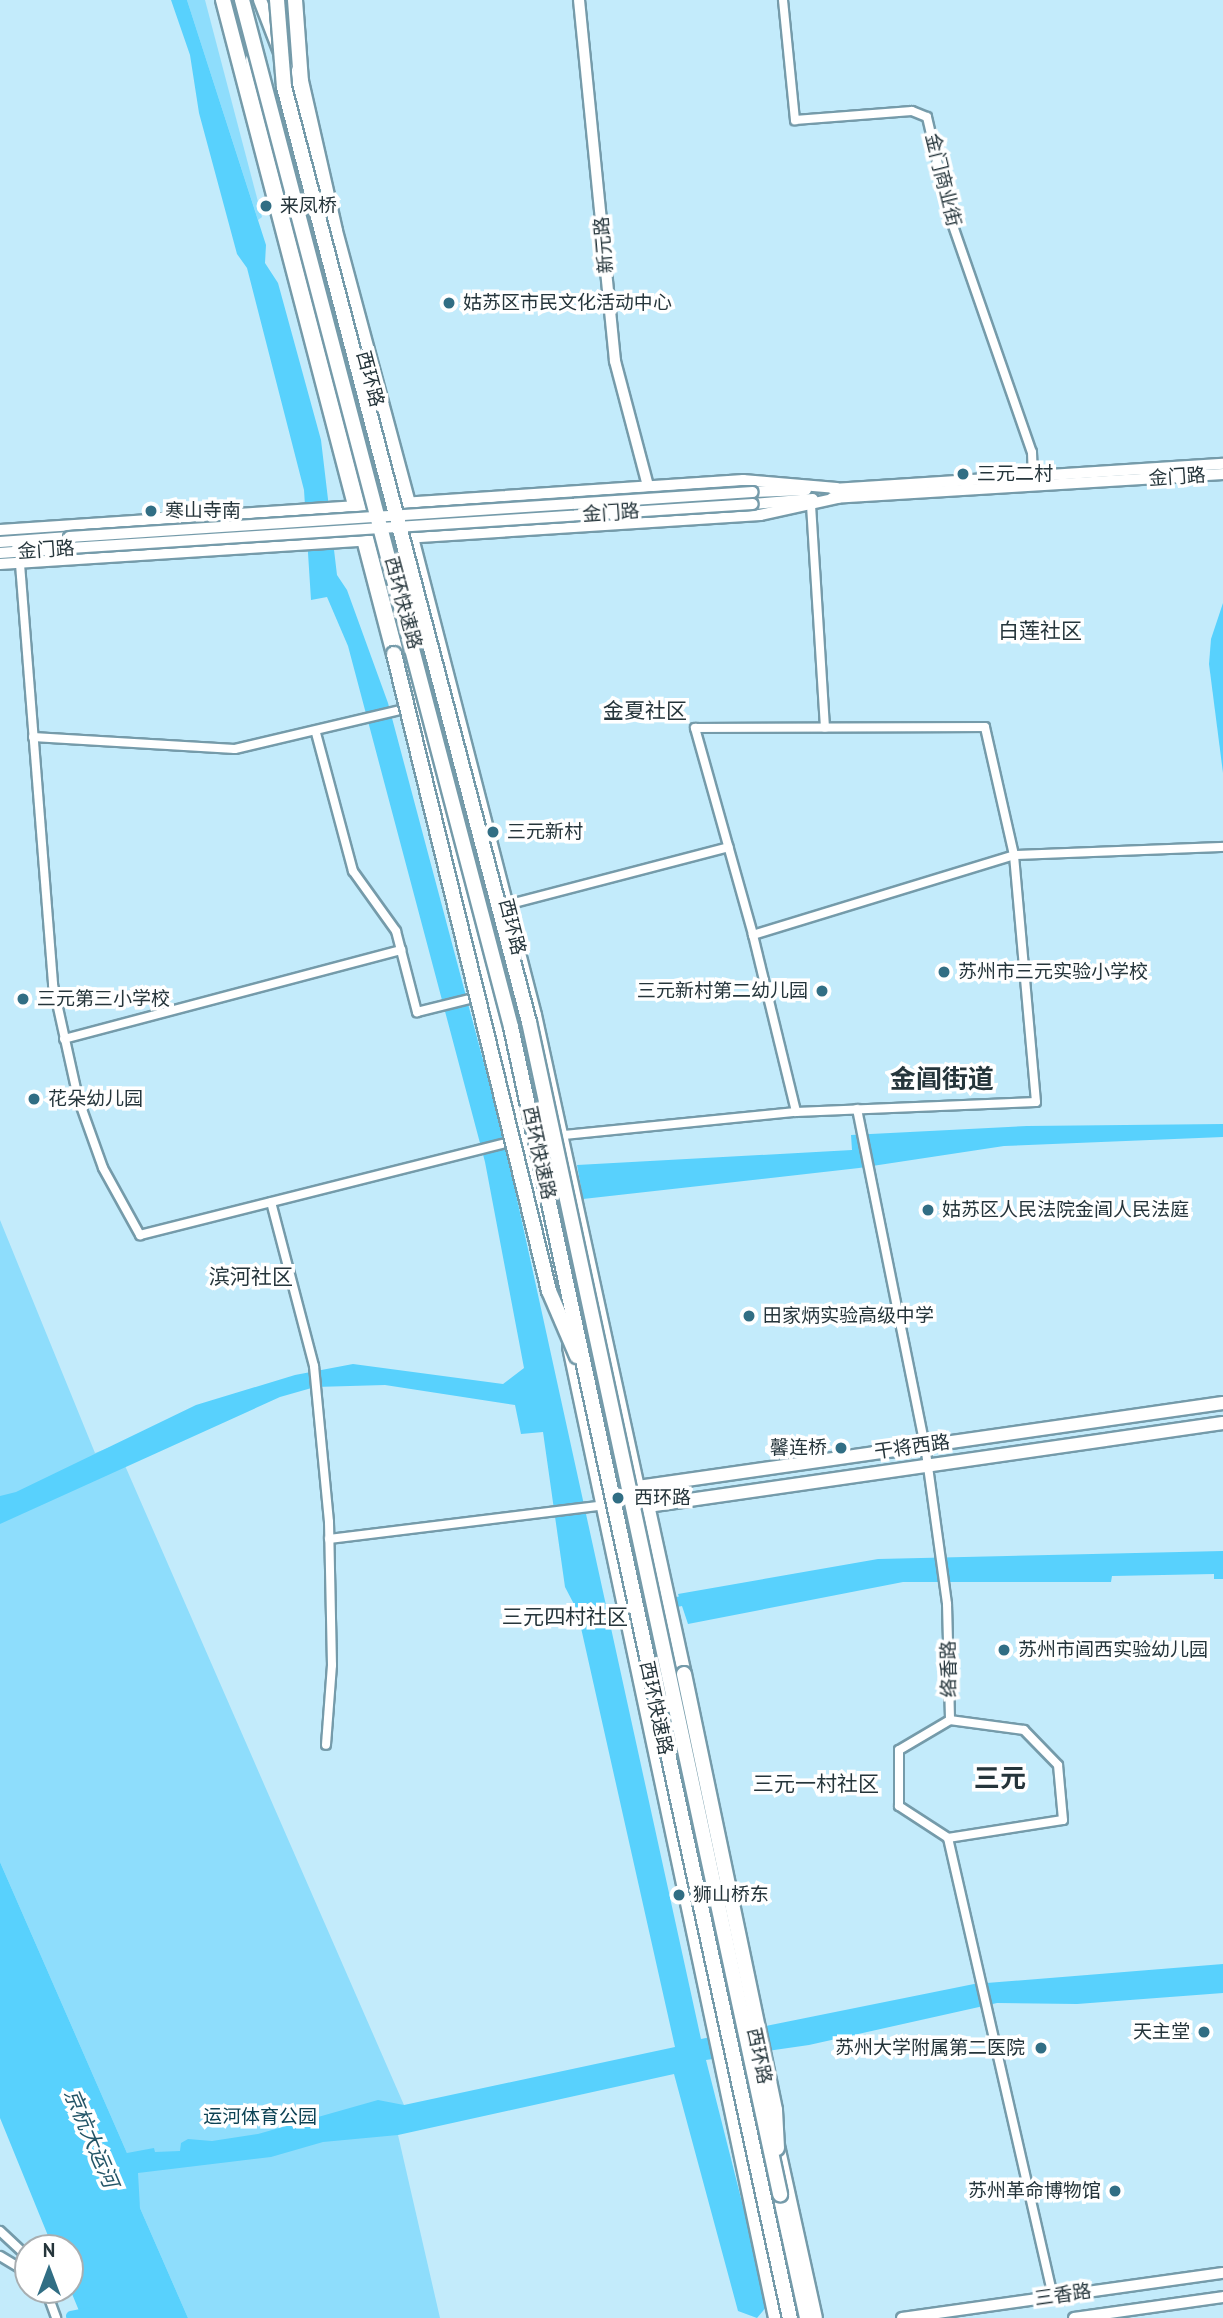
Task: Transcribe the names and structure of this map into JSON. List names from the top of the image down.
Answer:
{
  "streets": {
    "highway": ["西环快速路"],
    "main road": [
      "新元路",
      "西环路",
      "金门路",
      "干将西路",
      "三香路"
    ],
    "street": ["金门商业街", "络香路"]
  },
  "crossings": [
    ["金门商业街", "金门路"],
    ["西环路", "西环快速路"],
    ["西环路", "干将西路"],
    ["干将西路", "络香路"]
  ],
  "districts": [
    "白莲社区",
    "金夏社区",
    "金阊街道",
    "滨河社区",
    "三元四村社区",
    "三元",
    "三元一村社区"
  ],
  "water": ["京杭大运河"],
  "parks": ["运河体育公园"],
  "places": [
    "来凤桥",
    "姑苏区市民文化活动中心",
    "三元二村",
    "寒山寺南",
    "三元新村",
    "苏州市三元实验小学校",
    "三元新村第二幼儿园",
    "三元第三小学校",
    "花朵幼儿园",
    "姑苏区人民法院金阊人民法庭",
    "田家炳实验高级中学",
    "馨连桥",
    "西环路",
    "苏州市阊西实验幼儿园",
    "狮山桥东",
    "天主堂",
    "苏州大学附属第二医院",
    "苏州革命博物馆"
  ],
  "north": "top"
}
